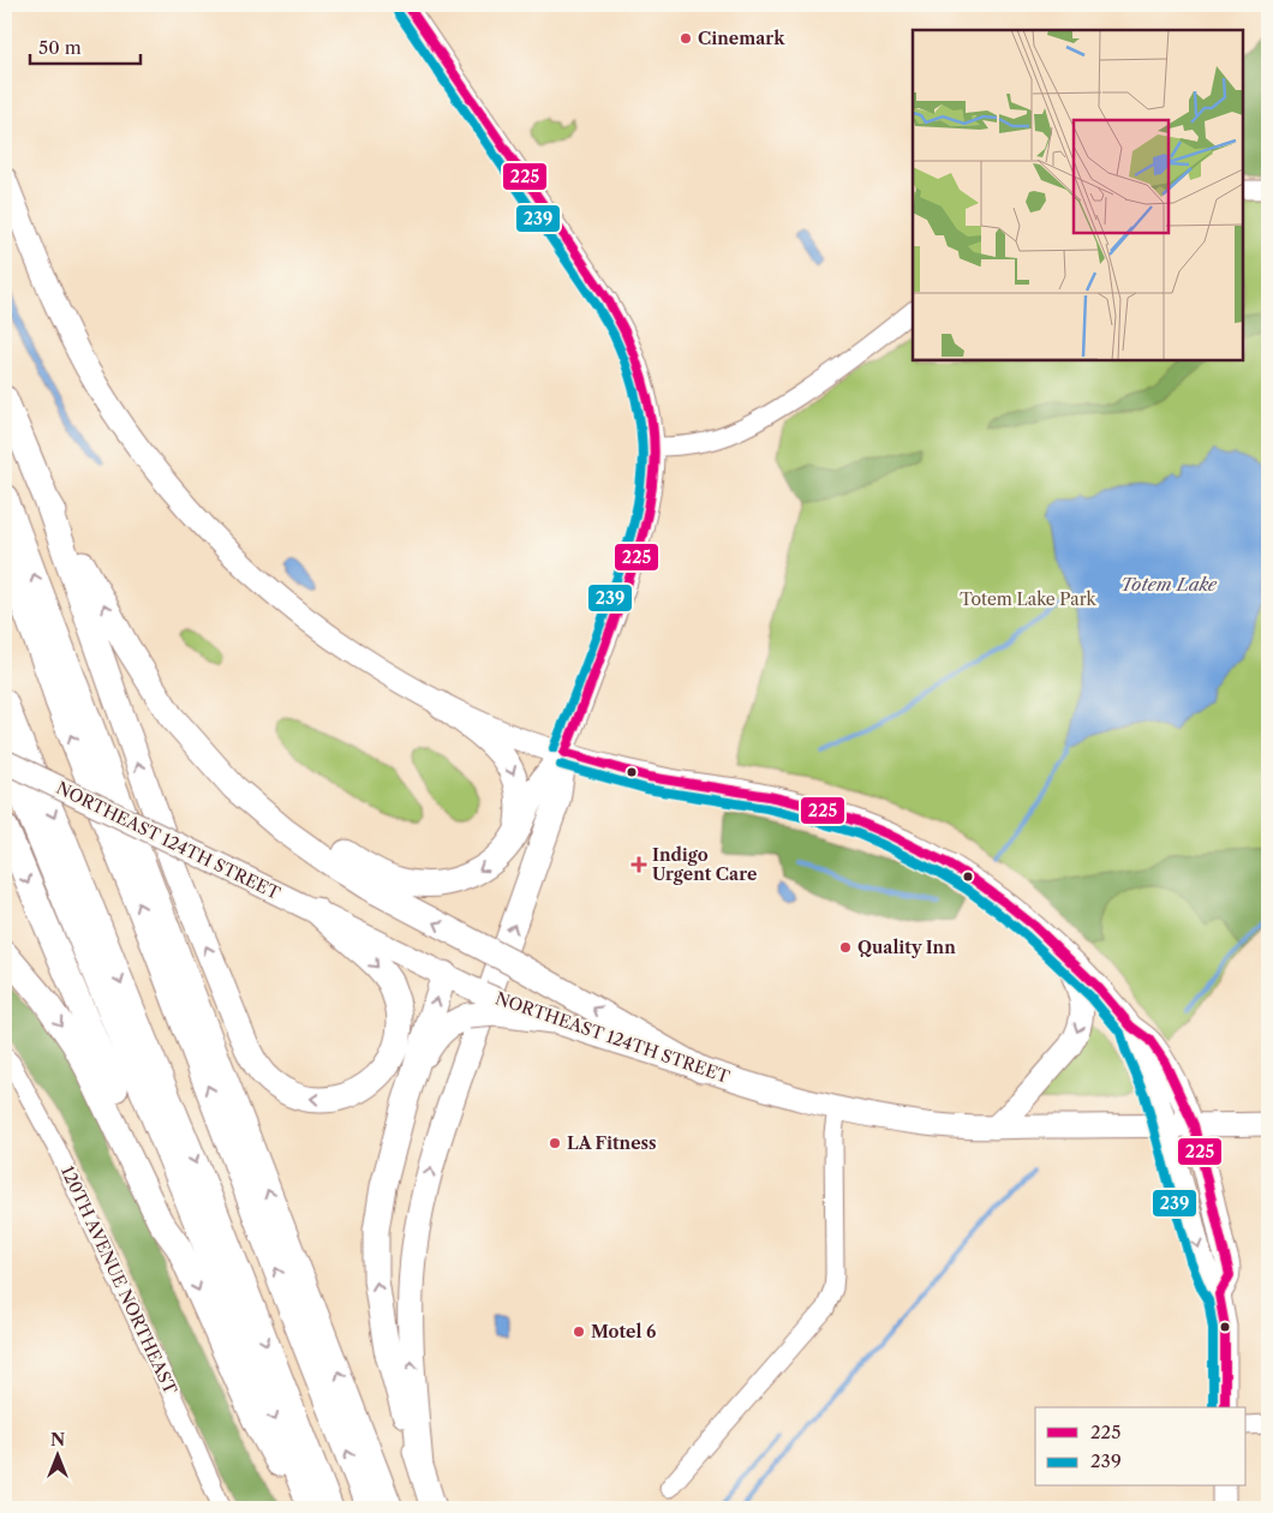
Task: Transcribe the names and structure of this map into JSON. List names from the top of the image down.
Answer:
{
  "streets": {
    "main road": ["NORTHEAST 124TH STREET"],
    "street": ["120TH AVENUE NORTHEAST"]
  },
  "water": ["Totem Lake"],
  "parks": ["Totem Lake Park"],
  "places": {
    "other": [
      "Cinemark",
      "Quality Inn",
      "LA Fitness",
      "Motel 6"
    ],
    "health": ["Indigo Urgent Care"]
  },
  "lines": ["transit line 225", "transit line 239"],
  "legend": ["225", "239"],
  "scale_bar": "50 m",
  "north": "top"
}
